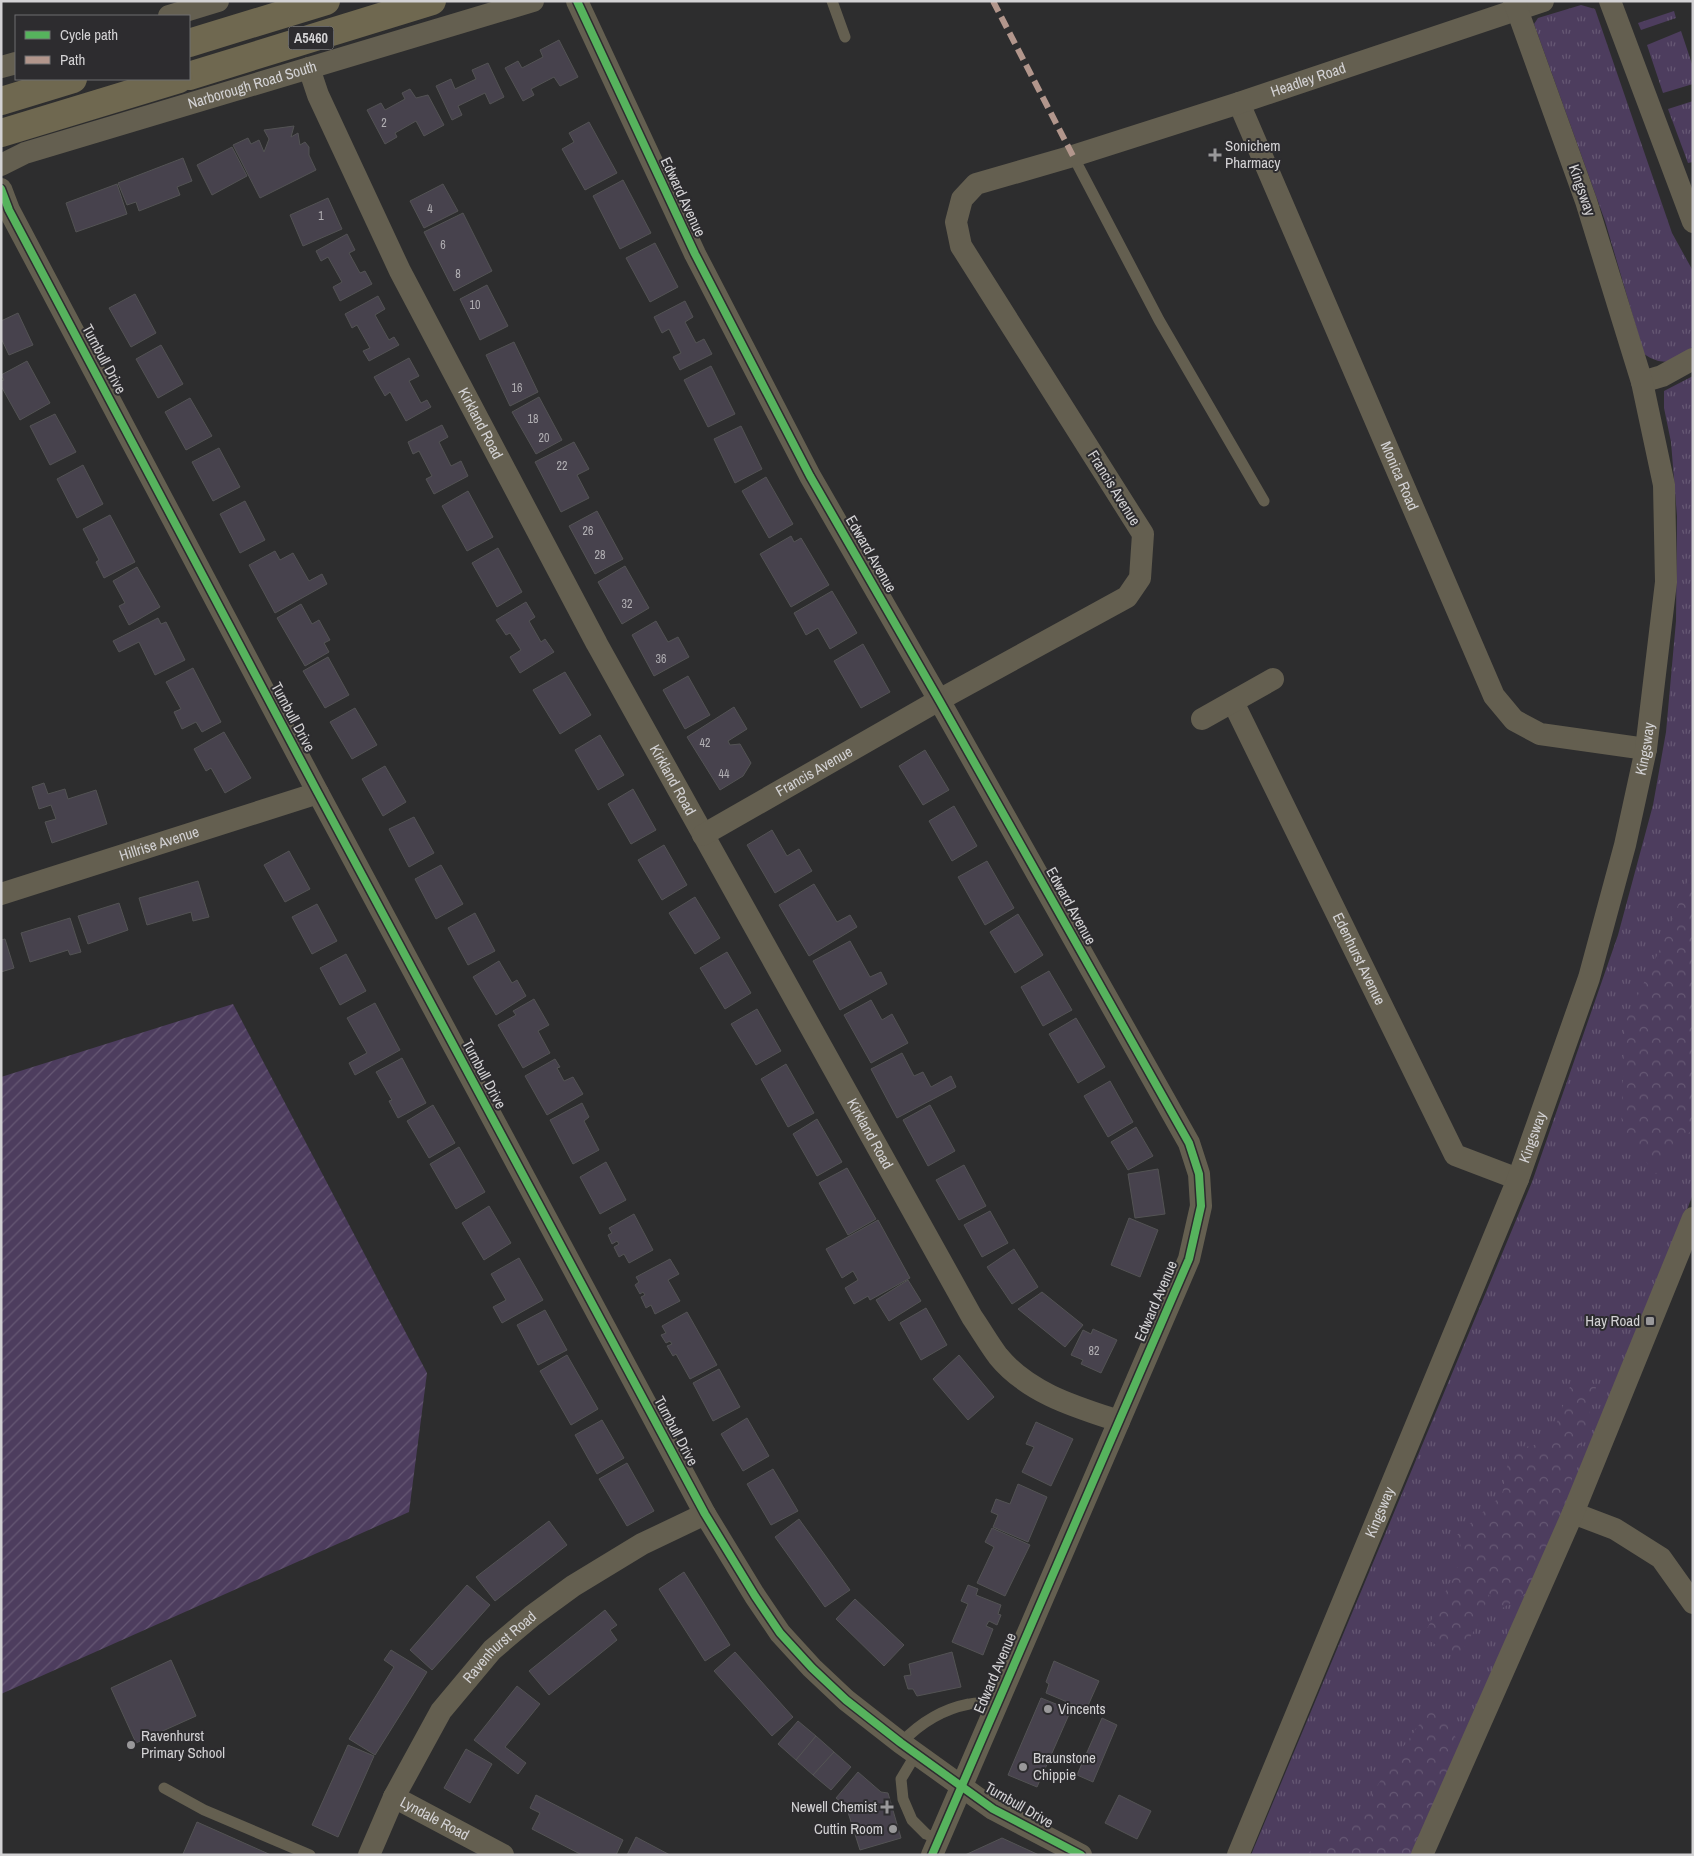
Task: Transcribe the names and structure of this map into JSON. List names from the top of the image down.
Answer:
{
  "streets": {
    "main road": ["A5460", "Narborough Road South"],
    "street": [
      "Headley Road",
      "Kingsway",
      "Edward Avenue",
      "Turnbull Drive",
      "Kirkland Road",
      "Monica Road",
      "Francis Avenue",
      "Hillrise Avenue",
      "Edenhurst Avenue",
      "Ravenhurst Road",
      "Lyndale Road"
    ]
  },
  "crossings": [
    ["Headley Road", "Kingsway"],
    ["Headley Road", "Monica Road"],
    ["Headley Road", "Francis Avenue"],
    ["Narborough Road South", "Kirkland Road"],
    ["Kingsway", "Monica Road"],
    ["Kingsway", "Edenhurst Avenue"],
    ["Edward Avenue", "Turnbull Drive"],
    ["Edward Avenue", "Kirkland Road"],
    ["Edward Avenue", "Francis Avenue"],
    ["Turnbull Drive", "Hillrise Avenue"],
    ["Turnbull Drive", "Ravenhurst Road"],
    ["Kirkland Road", "Francis Avenue"],
    ["Ravenhurst Road", "Lyndale Road"]
  ],
  "places": {
    "health": ["Sonichem Pharmacy", "Newell Chemist"],
    "transit": ["Hay Road"],
    "other": [
      "Vincents",
      "Ravenhurst Primary School",
      "Braunstone Chippie",
      "Cuttin Room"
    ]
  },
  "house_numbers": [
    "2",
    "4",
    "1",
    "6",
    "8",
    "10",
    "16",
    "18",
    "20",
    "22",
    "26",
    "28",
    "32",
    "36",
    "42",
    "44",
    "82"
  ],
  "legend": ["Cycle path", "Path"]
}
